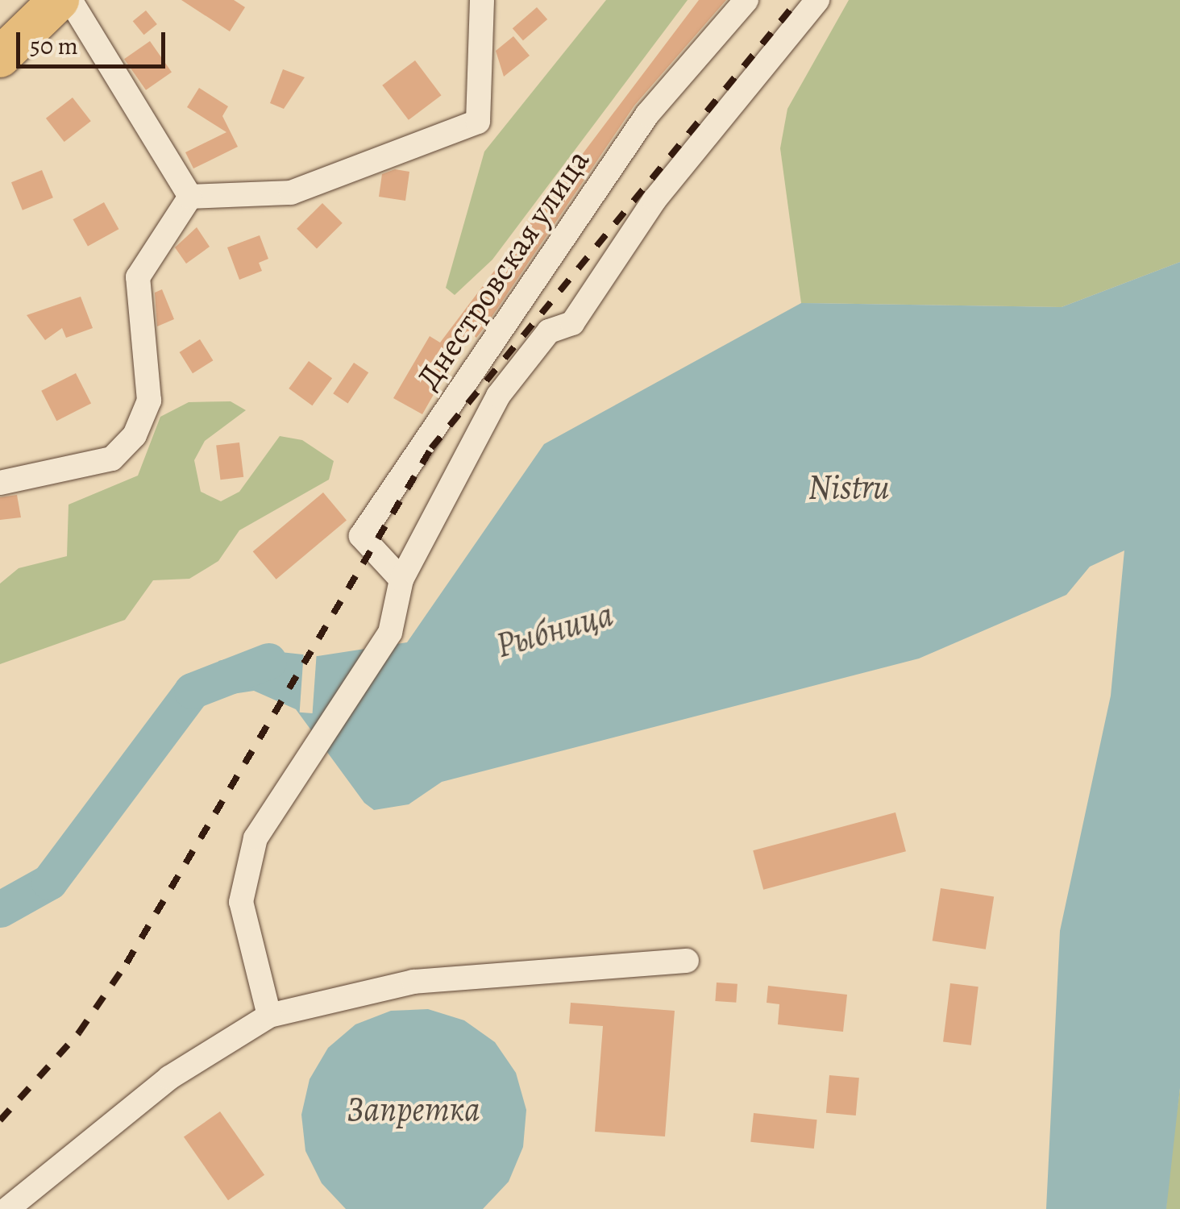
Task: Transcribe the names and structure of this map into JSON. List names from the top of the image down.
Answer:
{
  "streets": {
    "street": ["Днестровская улица"]
  },
  "water": ["Nistru", "Рыбница", "Запретка"],
  "scale_bar": "50 m"
}
